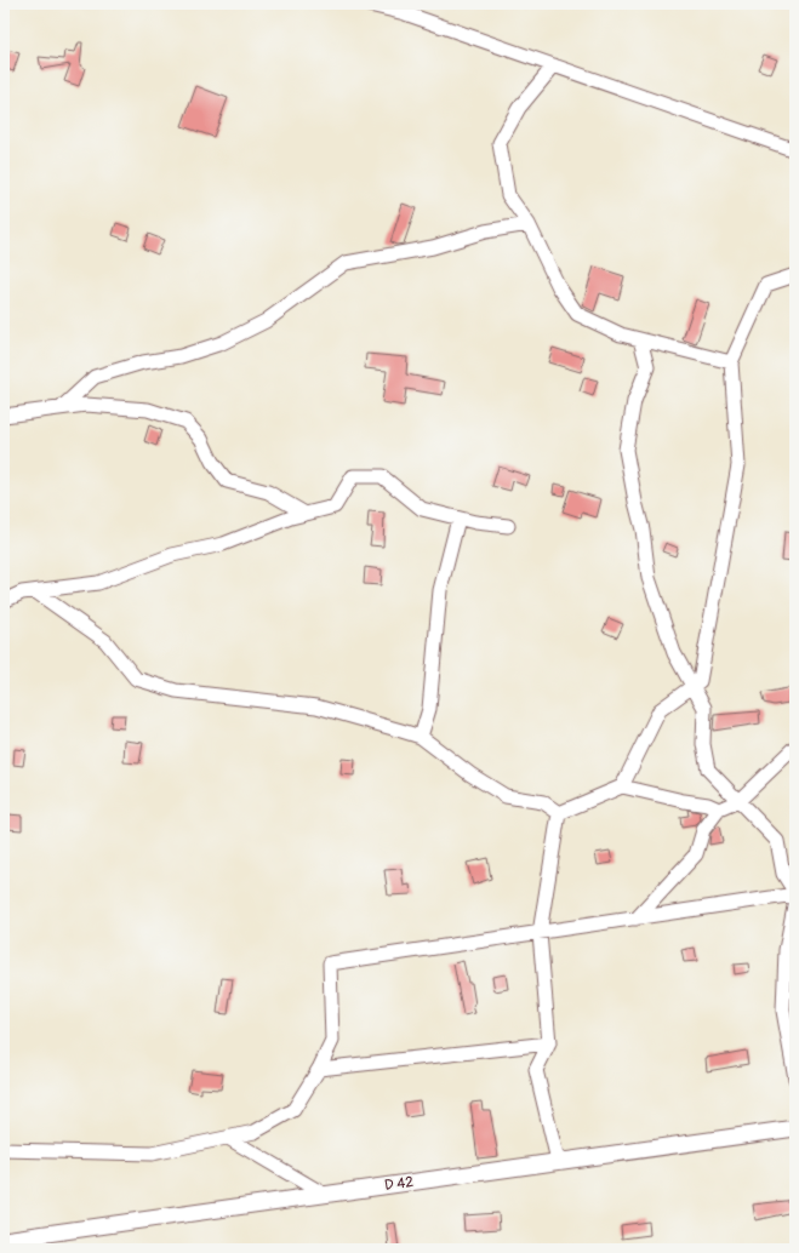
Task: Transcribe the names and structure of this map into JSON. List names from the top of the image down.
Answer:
{
  "streets": {
    "street": ["D 42"]
  }
}
